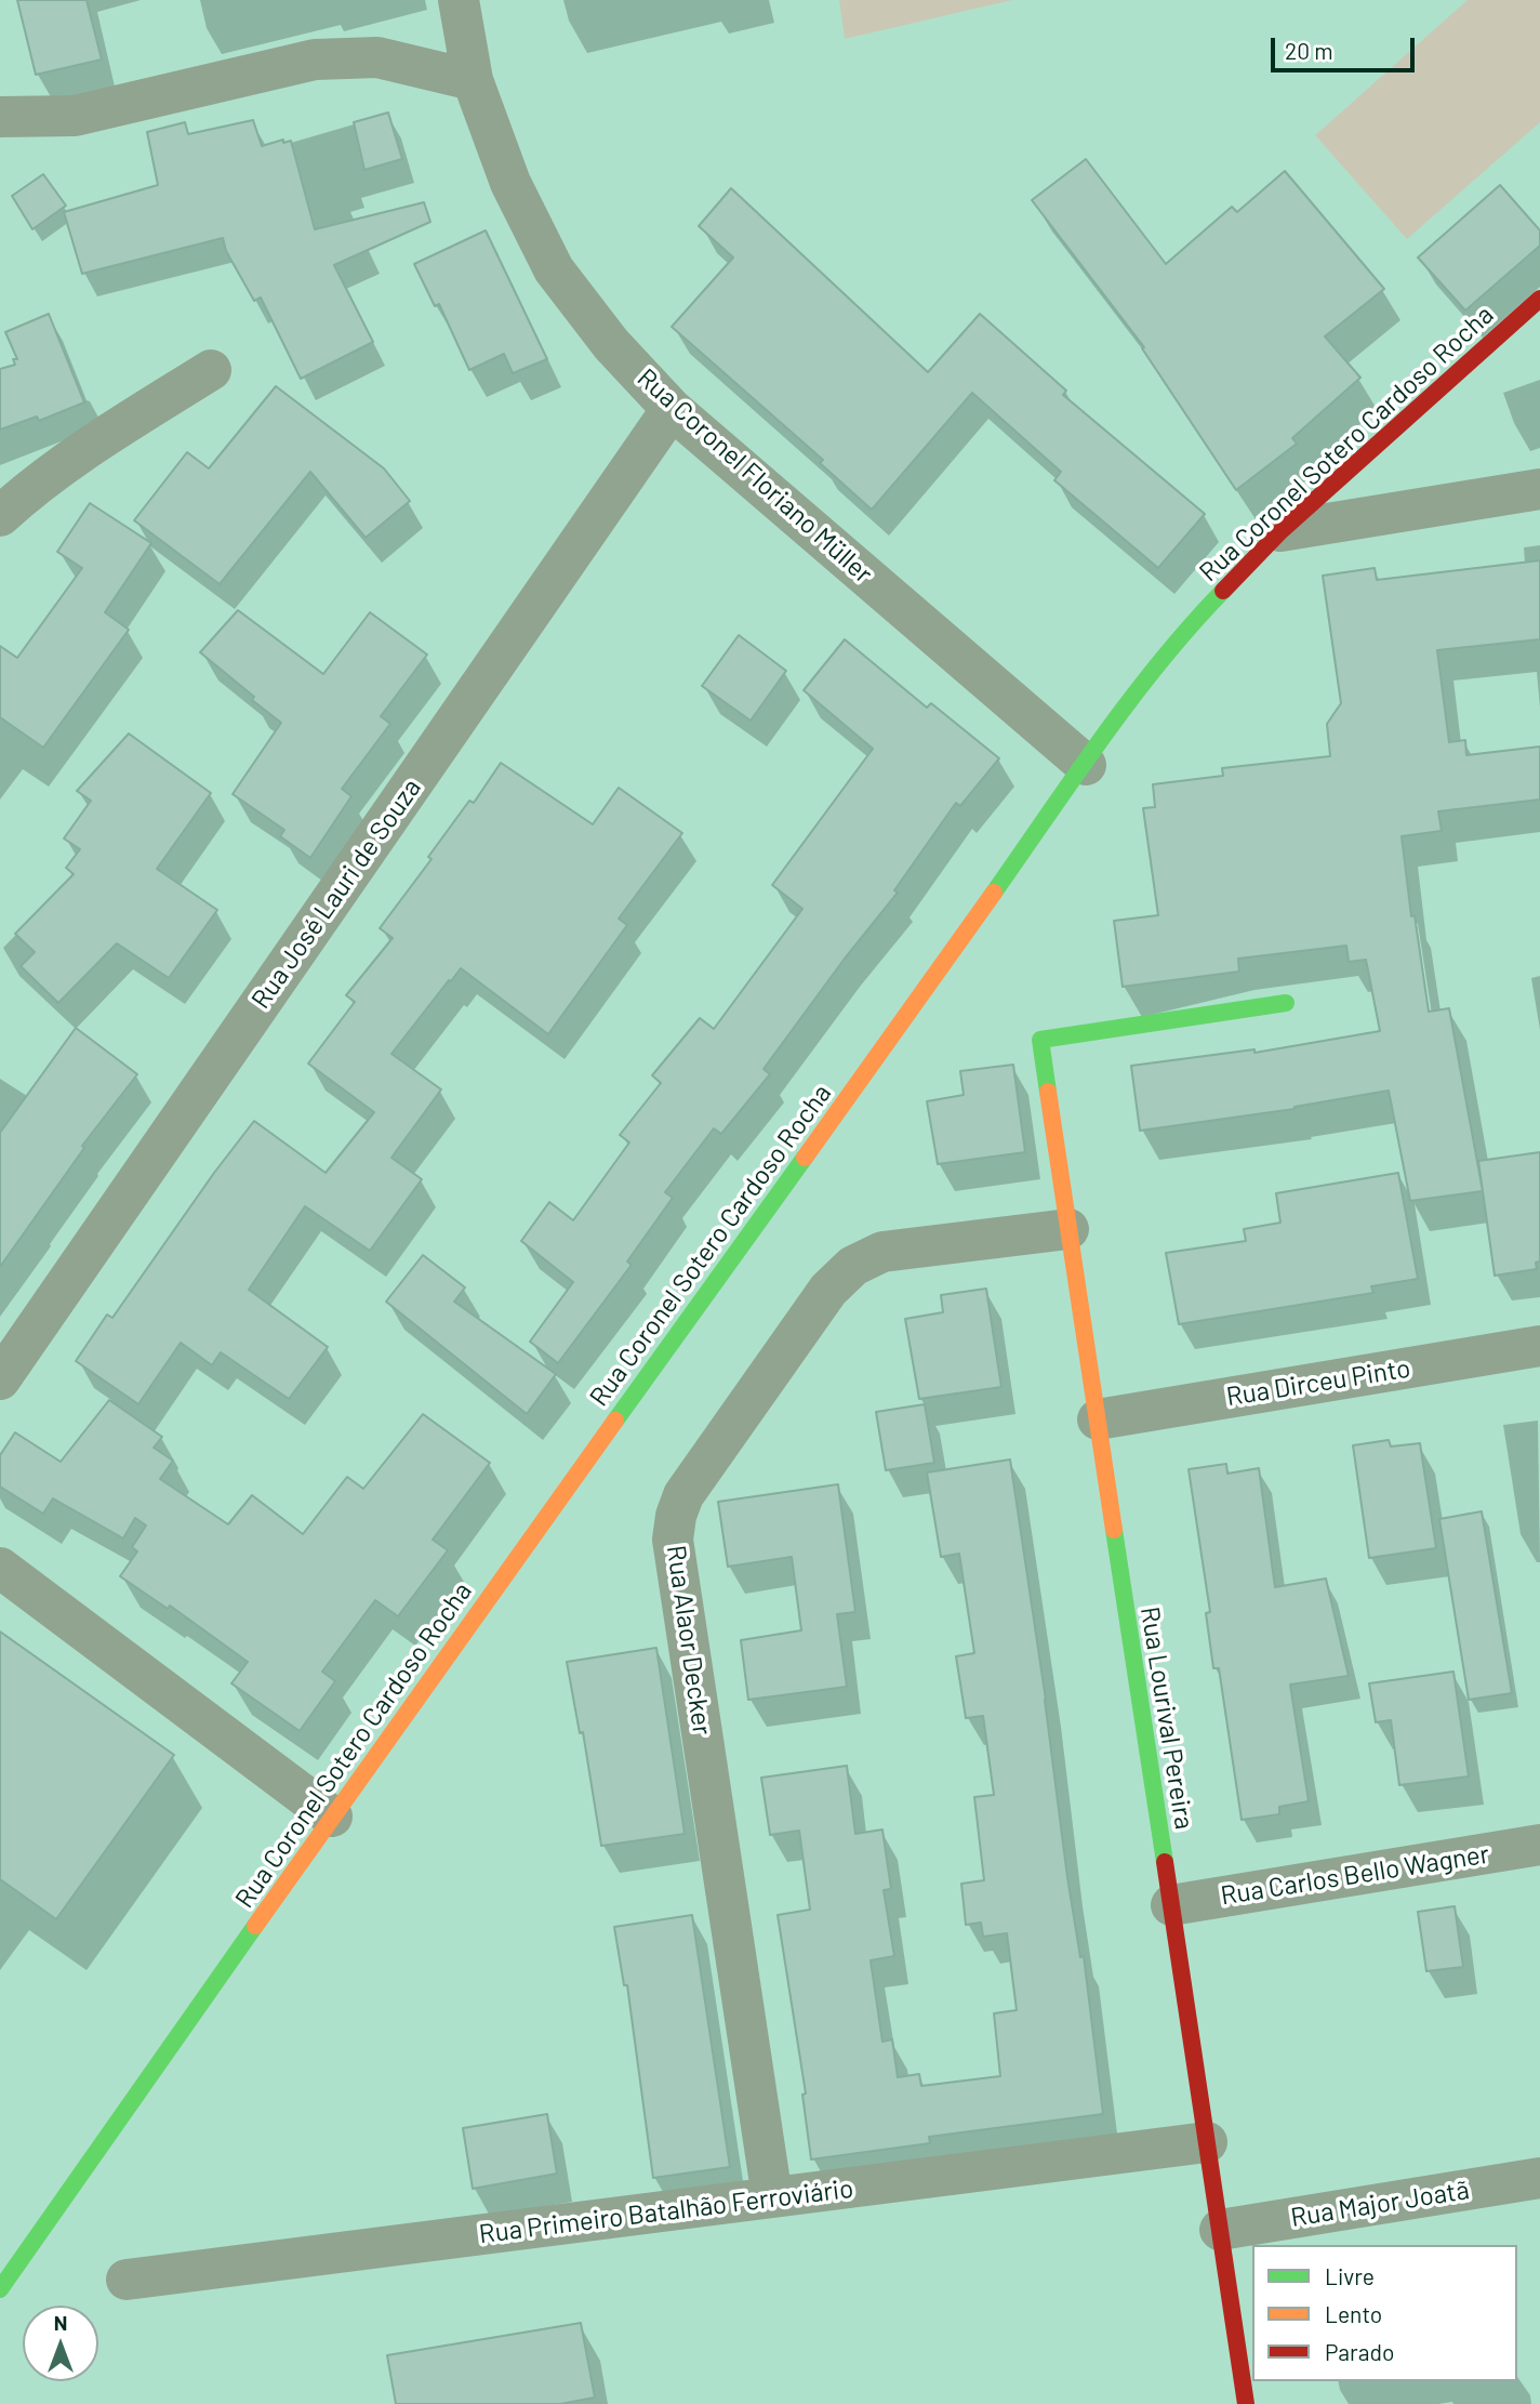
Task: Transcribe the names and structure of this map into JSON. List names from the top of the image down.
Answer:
{
  "streets": {
    "street": [
      "Rua Coronel Sotero Cardoso Rocha",
      "Rua Coronel Floriano Müller",
      "Rua José Lauri de Souza",
      "Rua Dirceu Pinto",
      "Rua Alaor Decker",
      "Rua Lourival Pereira",
      "Rua Carlos Bello Wagner",
      "Rua Major Joatã",
      "Rua Primeiro Batalhão Ferroviário"
    ]
  },
  "crossings": [
    ["Rua Coronel Sotero Cardoso Rocha", "Rua Coronel Floriano Müller"],
    ["Rua Coronel Floriano Müller", "Rua José Lauri de Souza"],
    ["Rua Dirceu Pinto", "Rua Lourival Pereira"],
    ["Rua Alaor Decker", "Rua Lourival Pereira"],
    ["Rua Alaor Decker", "Rua Primeiro Batalhão Ferroviário"],
    ["Rua Lourival Pereira", "Rua Carlos Bello Wagner"],
    ["Rua Lourival Pereira", "Rua Major Joatã"],
    ["Rua Lourival Pereira", "Rua Primeiro Batalhão Ferroviário"]
  ],
  "legend": ["Livre", "Lento", "Parado"],
  "scale_bar": "20 m",
  "north": "top"
}
